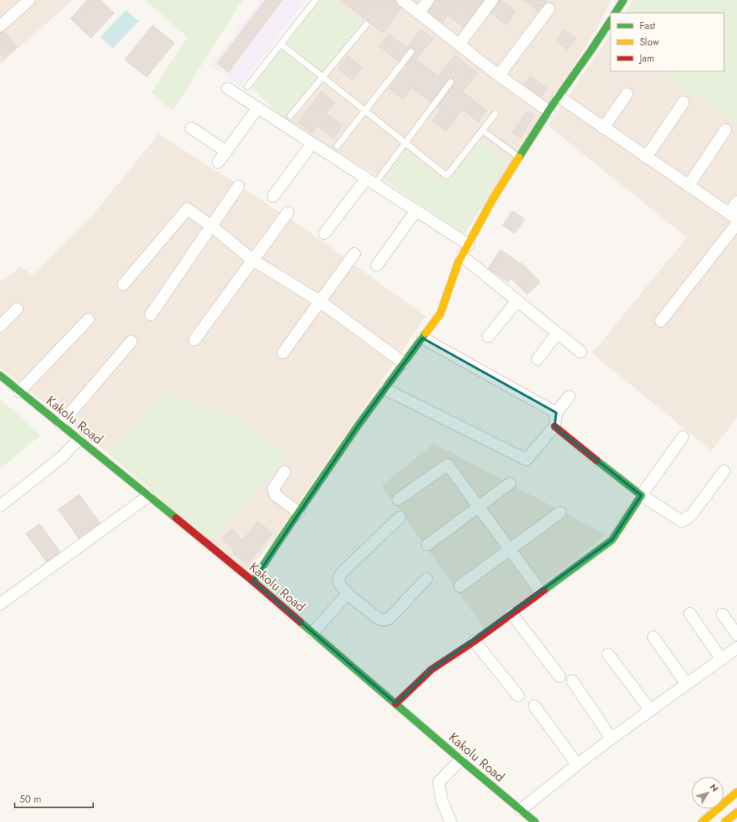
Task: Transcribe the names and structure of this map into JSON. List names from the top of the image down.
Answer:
{
  "streets": {
    "street": ["Kakolu Road"]
  },
  "legend": ["Fast", "Slow", "Jam"],
  "scale_bar": "50 m",
  "north": "top right"
}
